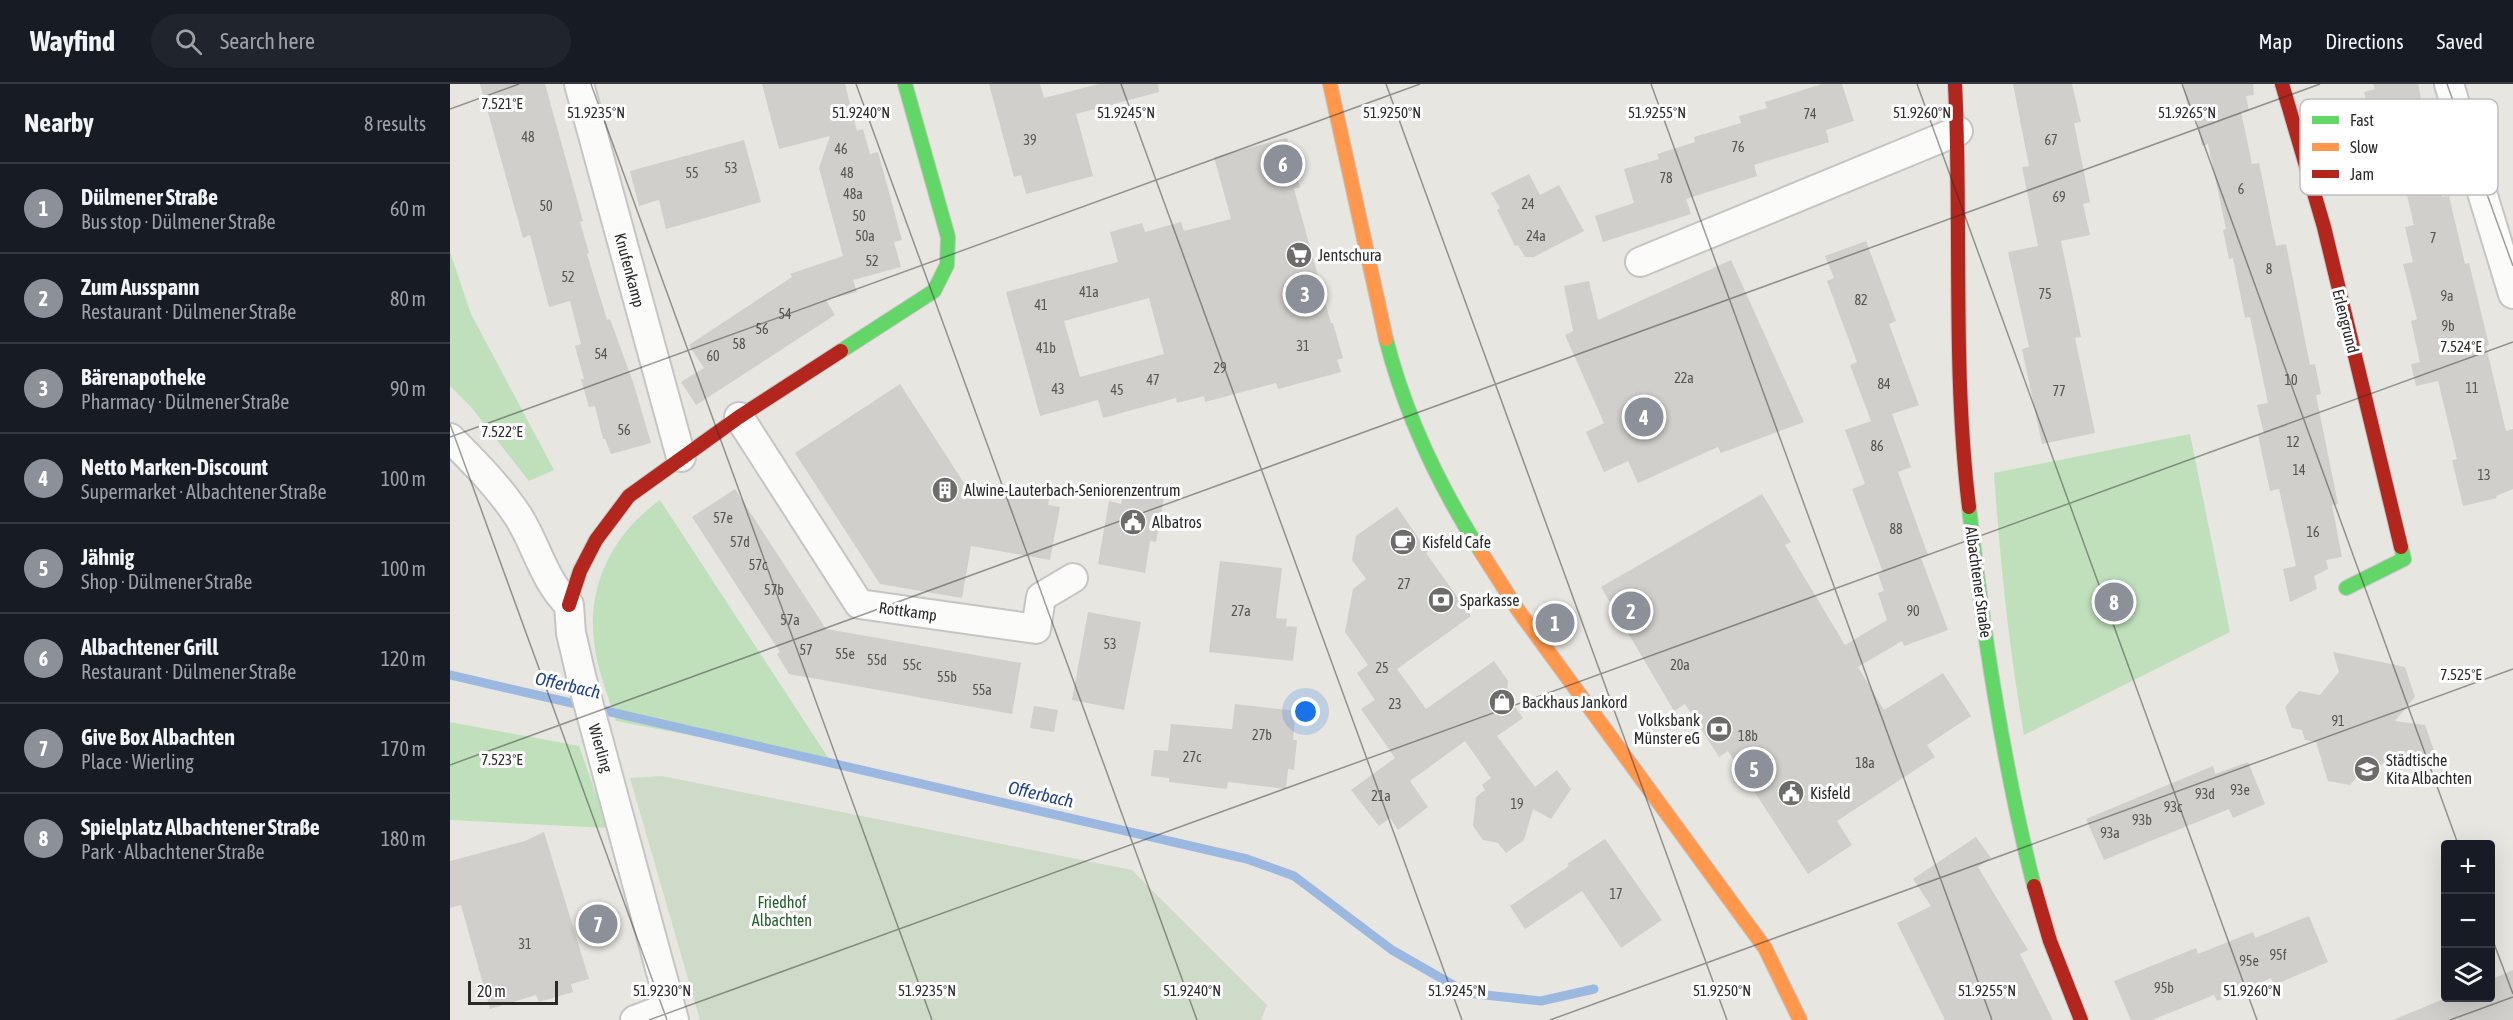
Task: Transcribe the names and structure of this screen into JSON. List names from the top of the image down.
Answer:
{
  "streets": {
    "street": [
      "Knufenkamp",
      "Erlengrund",
      "Albachtener Straße",
      "Rottkamp",
      "Wierling"
    ]
  },
  "water": ["Offerbach"],
  "parks": ["Friedhof Albachten"],
  "places": {
    "supermarket": ["Jentschura"],
    "building": ["Alwine-Lauterbach-Seniorenzentrum"],
    "public building": ["Albatros", "Kisfeld"],
    "cafe": ["Kisfeld Cafe"],
    "bank": ["Sparkasse", "Volksbank Münster eG"],
    "shop": ["Backhaus Jankord"],
    "school or university": ["Städtische Kita Albachten"]
  },
  "house_numbers": [
    "74",
    "48",
    "39",
    "67",
    "76",
    "46",
    "53",
    "55",
    "48",
    "78",
    "6",
    "48a",
    "69",
    "24",
    "50",
    "50",
    "50a",
    "24a",
    "7",
    "52",
    "8",
    "52",
    "41a",
    "75",
    "9a",
    "82",
    "41",
    "54",
    "9b",
    "56",
    "58",
    "31",
    "41b",
    "54",
    "60",
    "29",
    "22a",
    "47",
    "10",
    "84",
    "11",
    "43",
    "45",
    "77",
    "56",
    "12",
    "86",
    "14",
    "13",
    "57e",
    "88",
    "16",
    "57d",
    "57c",
    "27",
    "57b",
    "27a",
    "90",
    "57a",
    "53",
    "57",
    "55e",
    "55d",
    "55c",
    "20a",
    "25",
    "55b",
    "55a",
    "23",
    "91",
    "27b",
    "18b",
    "27c",
    "18a",
    "93e",
    "93d",
    "21a",
    "19",
    "93c",
    "93b",
    "93a",
    "17",
    "31",
    "95f",
    "95e",
    "95b"
  ],
  "legend": ["Fast", "Slow", "Jam"],
  "scale_bar": "20 m",
  "page": {
    "header": "Wayfind",
    "search": "Search here",
    "nav": ["Map", "Directions", "Saved"],
    "heading": ["Nearby", "8 results"],
    "pins": [
      "6",
      "3",
      "4",
      "8",
      "2",
      "1",
      "5",
      "7"
    ],
    "list": [
      {
        "mark": "1",
        "name": "Dülmener Straße",
        "note": "Bus stop · Dülmener Straße",
        "value": "60 m"
      },
      {
        "mark": "2",
        "name": "Zum Ausspann",
        "note": "Restaurant · Dülmener Straße",
        "value": "80 m"
      },
      {
        "mark": "3",
        "name": "Bärenapotheke",
        "note": "Pharmacy · Dülmener Straße",
        "value": "90 m"
      },
      {
        "mark": "4",
        "name": "Netto Marken-Discount",
        "note": "Supermarket · Albachtener Straße",
        "value": "100 m"
      },
      {
        "mark": "5",
        "name": "Jähnig",
        "note": "Shop · Dülmener Straße",
        "value": "100 m"
      },
      {
        "mark": "6",
        "name": "Albachtener Grill",
        "note": "Restaurant · Dülmener Straße",
        "value": "120 m"
      },
      {
        "mark": "7",
        "name": "Give Box Albachten",
        "note": "Place · Wierling",
        "value": "170 m"
      },
      {
        "mark": "8",
        "name": "Spielplatz Albachtener Straße",
        "note": "Park · Albachtener Straße",
        "value": "180 m"
      }
    ],
    "map_buttons": ["+", "−"],
    "scale": "20 m"
  },
  "coordinates": [
    "7.521°E",
    "51.9235°N",
    "51.9240°N",
    "51.9245°N",
    "51.9250°N",
    "51.9260°N",
    "51.9265°N",
    "51.9255°N",
    "7.524°E",
    "7.522°E",
    "7.525°E",
    "7.523°E",
    "51.9230°N"
  ]
}
